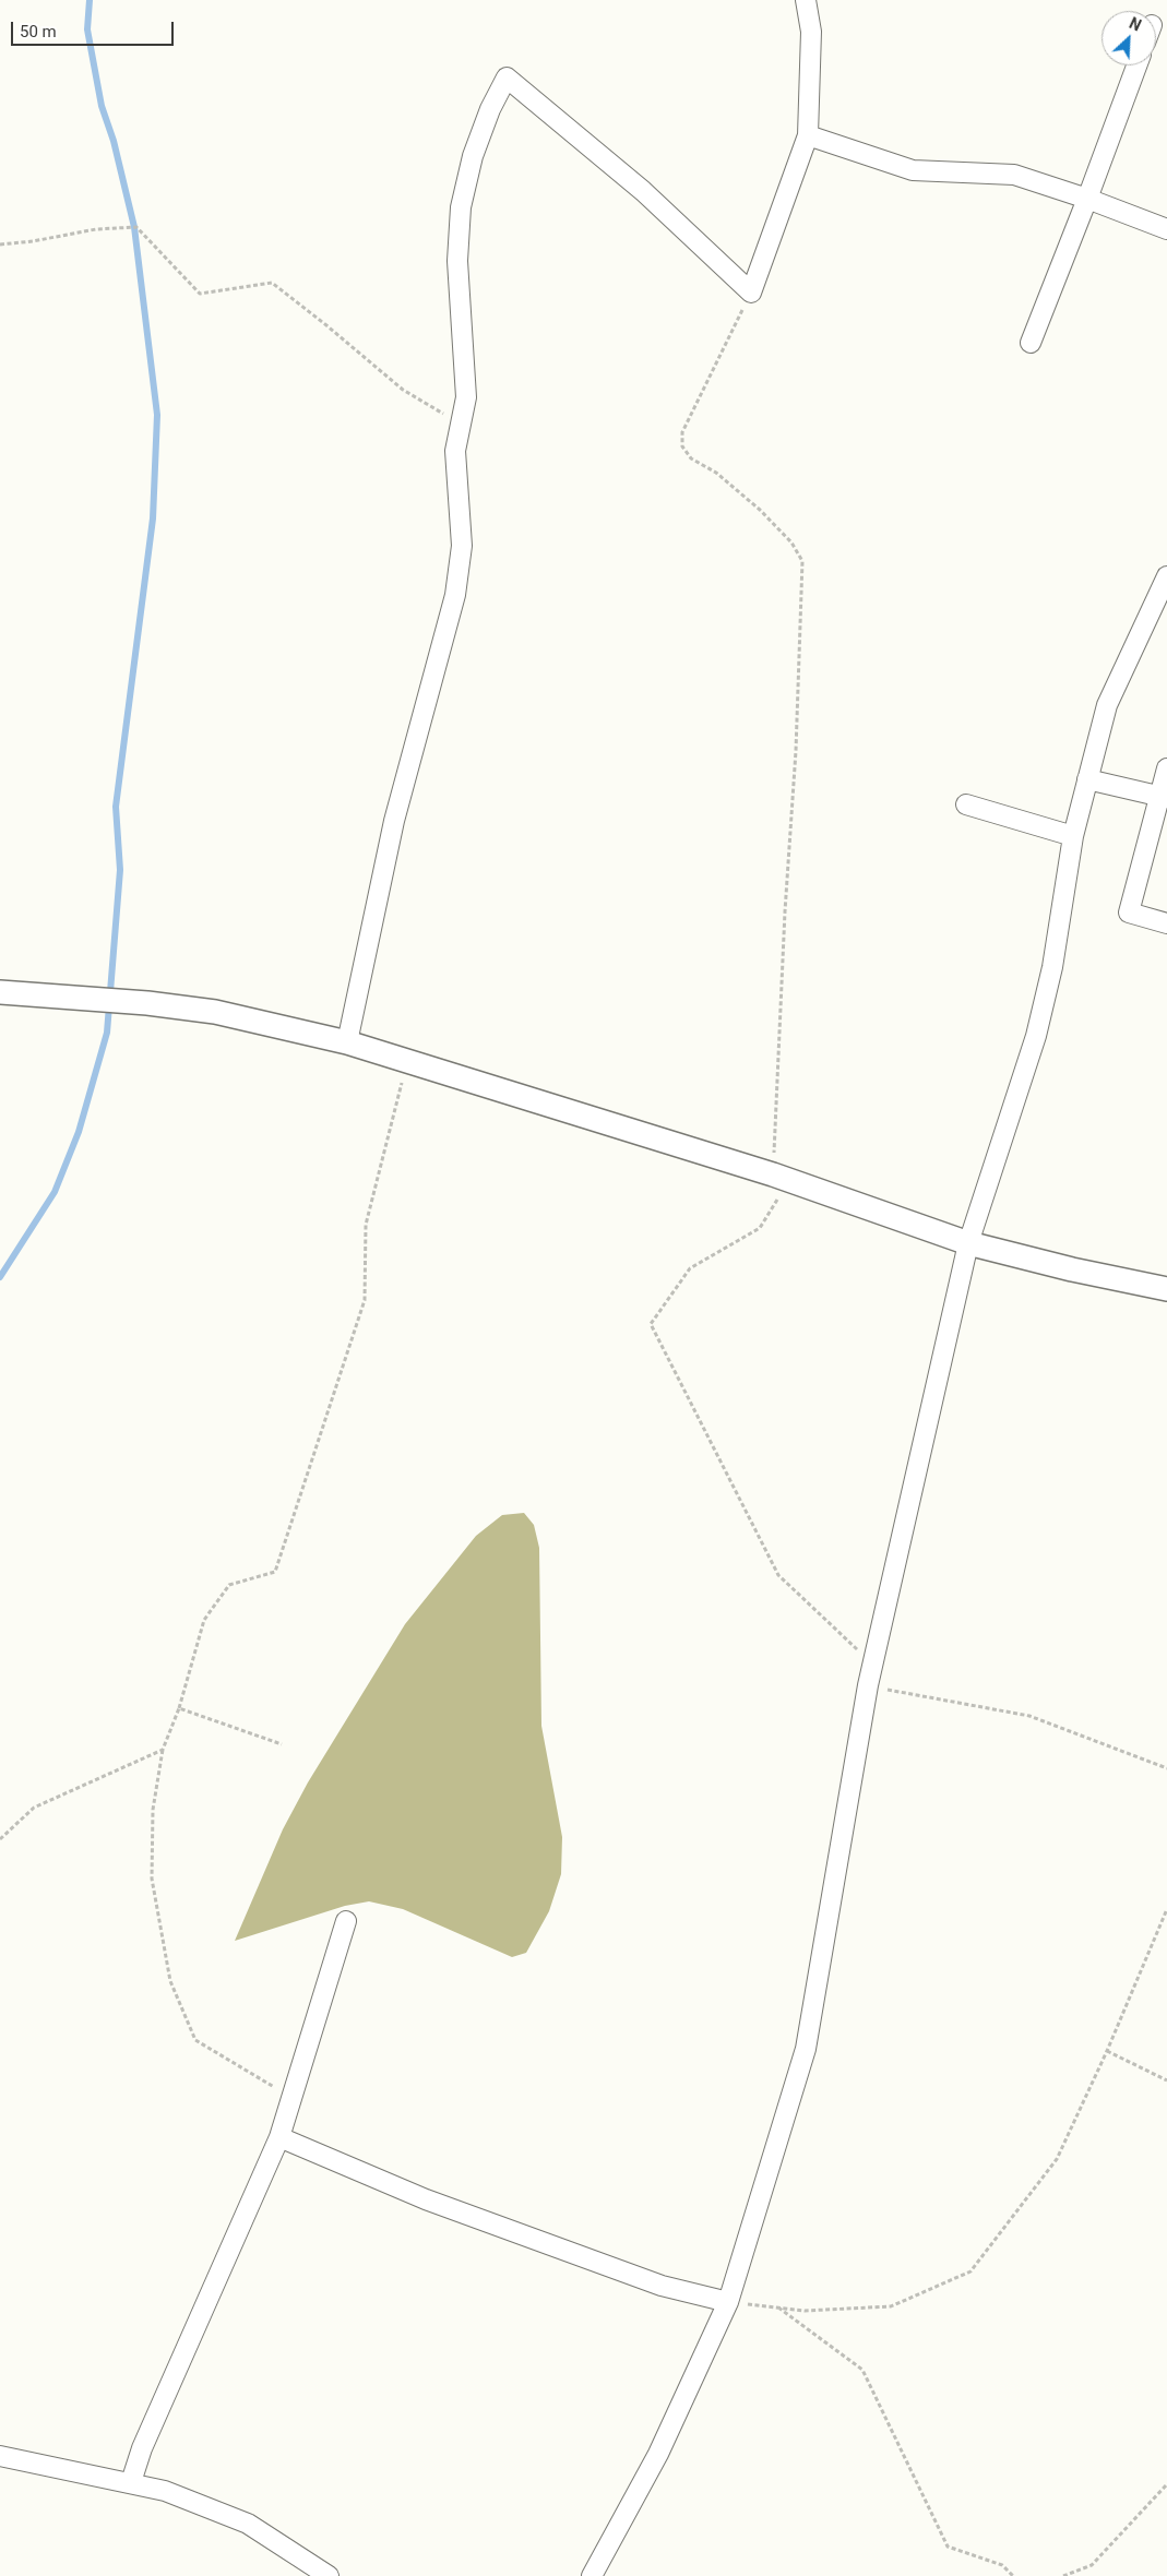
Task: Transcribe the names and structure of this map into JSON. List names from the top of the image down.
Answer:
{
  "scale_bar": "50 m",
  "north": "top right"
}
